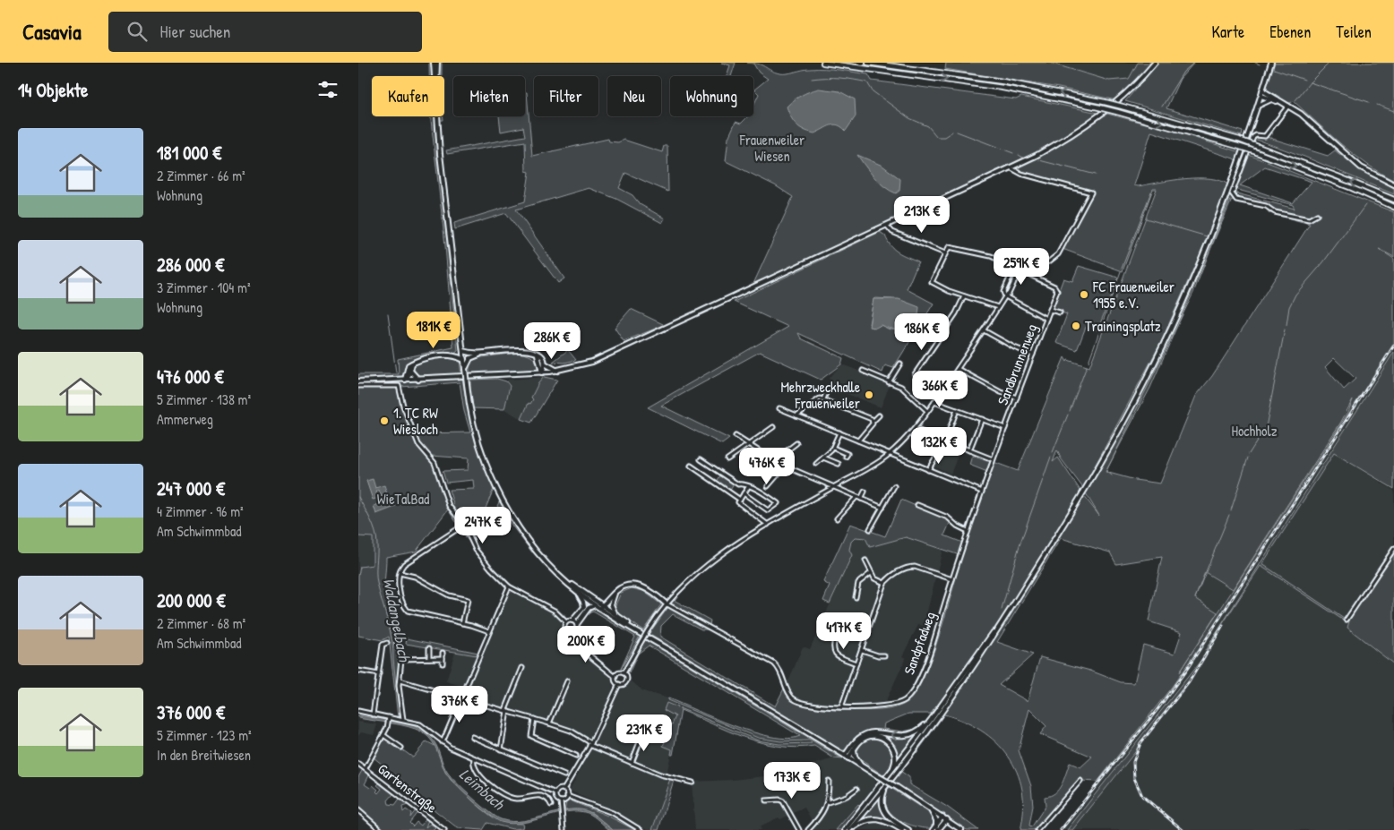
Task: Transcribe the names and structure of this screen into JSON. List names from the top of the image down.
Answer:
{
  "streets": {
    "street": ["Sandbrunnenweg", "Sandpfadweg", "Gartenstraße"]
  },
  "crossings": [
    ["Sandbrunnenweg", "Sandpfadweg"]
  ],
  "water": ["Waldangelbach", "Leimbach"],
  "parks": ["Frauenweiler Wiesen", "Hochholz", "WieTalBad"],
  "places": [
    "FC Frauenweiler 1955 e.V.",
    "Trainingsplatz",
    "Mehrzweckhalle Frauenweiler",
    "1. TC RW Wiesloch"
  ],
  "page": {
    "header": "Casavia",
    "search": "Hier suchen",
    "nav": ["Karte", "Ebenen", "Teilen"],
    "heading": "14 Objekte",
    "chip": [
      "Kaufen",
      "Mieten",
      "Filter",
      "Neu",
      "Wohnung"
    ],
    "list": [
      {
        "name": "181 000 €",
        "note": "2 Zimmer · 66 m² · Wohnung"
      },
      {
        "name": "286 000 €",
        "note": "3 Zimmer · 104 m² · Wohnung"
      },
      {
        "name": "476 000 €",
        "note": "5 Zimmer · 138 m² · Ammerweg"
      },
      {
        "name": "247 000 €",
        "note": "4 Zimmer · 96 m² · Am Schwimmbad"
      },
      {
        "name": "200 000 €",
        "note": "2 Zimmer · 68 m² · Am Schwimmbad"
      },
      {
        "name": "376 000 €",
        "note": "5 Zimmer · 123 m² · In den Breitwiesen"
      }
    ],
    "price": [
      "213K €",
      "259K €",
      "181K €",
      "186K €",
      "286K €",
      "366K €",
      "132K €",
      "476K €",
      "247K €",
      "417K €",
      "200K €",
      "376K €",
      "231K €",
      "173K €"
    ]
  }
}
